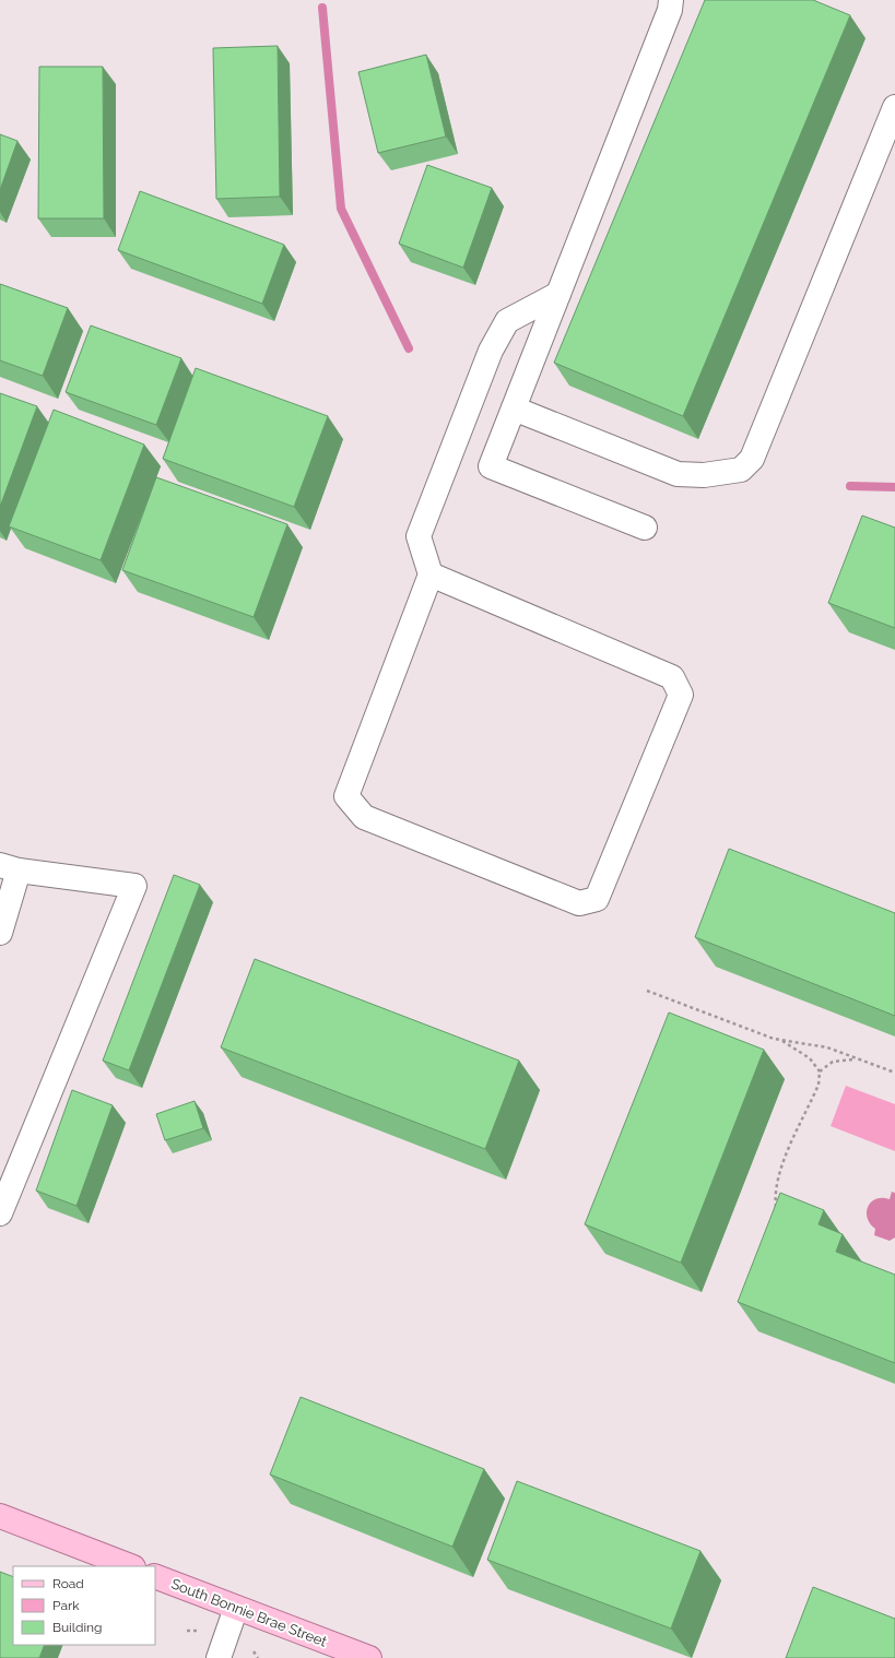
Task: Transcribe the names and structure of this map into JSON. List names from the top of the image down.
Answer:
{
  "streets": {
    "main road": ["South Bonnie Brae Street"]
  },
  "legend": ["Road", "Park", "Building"]
}
